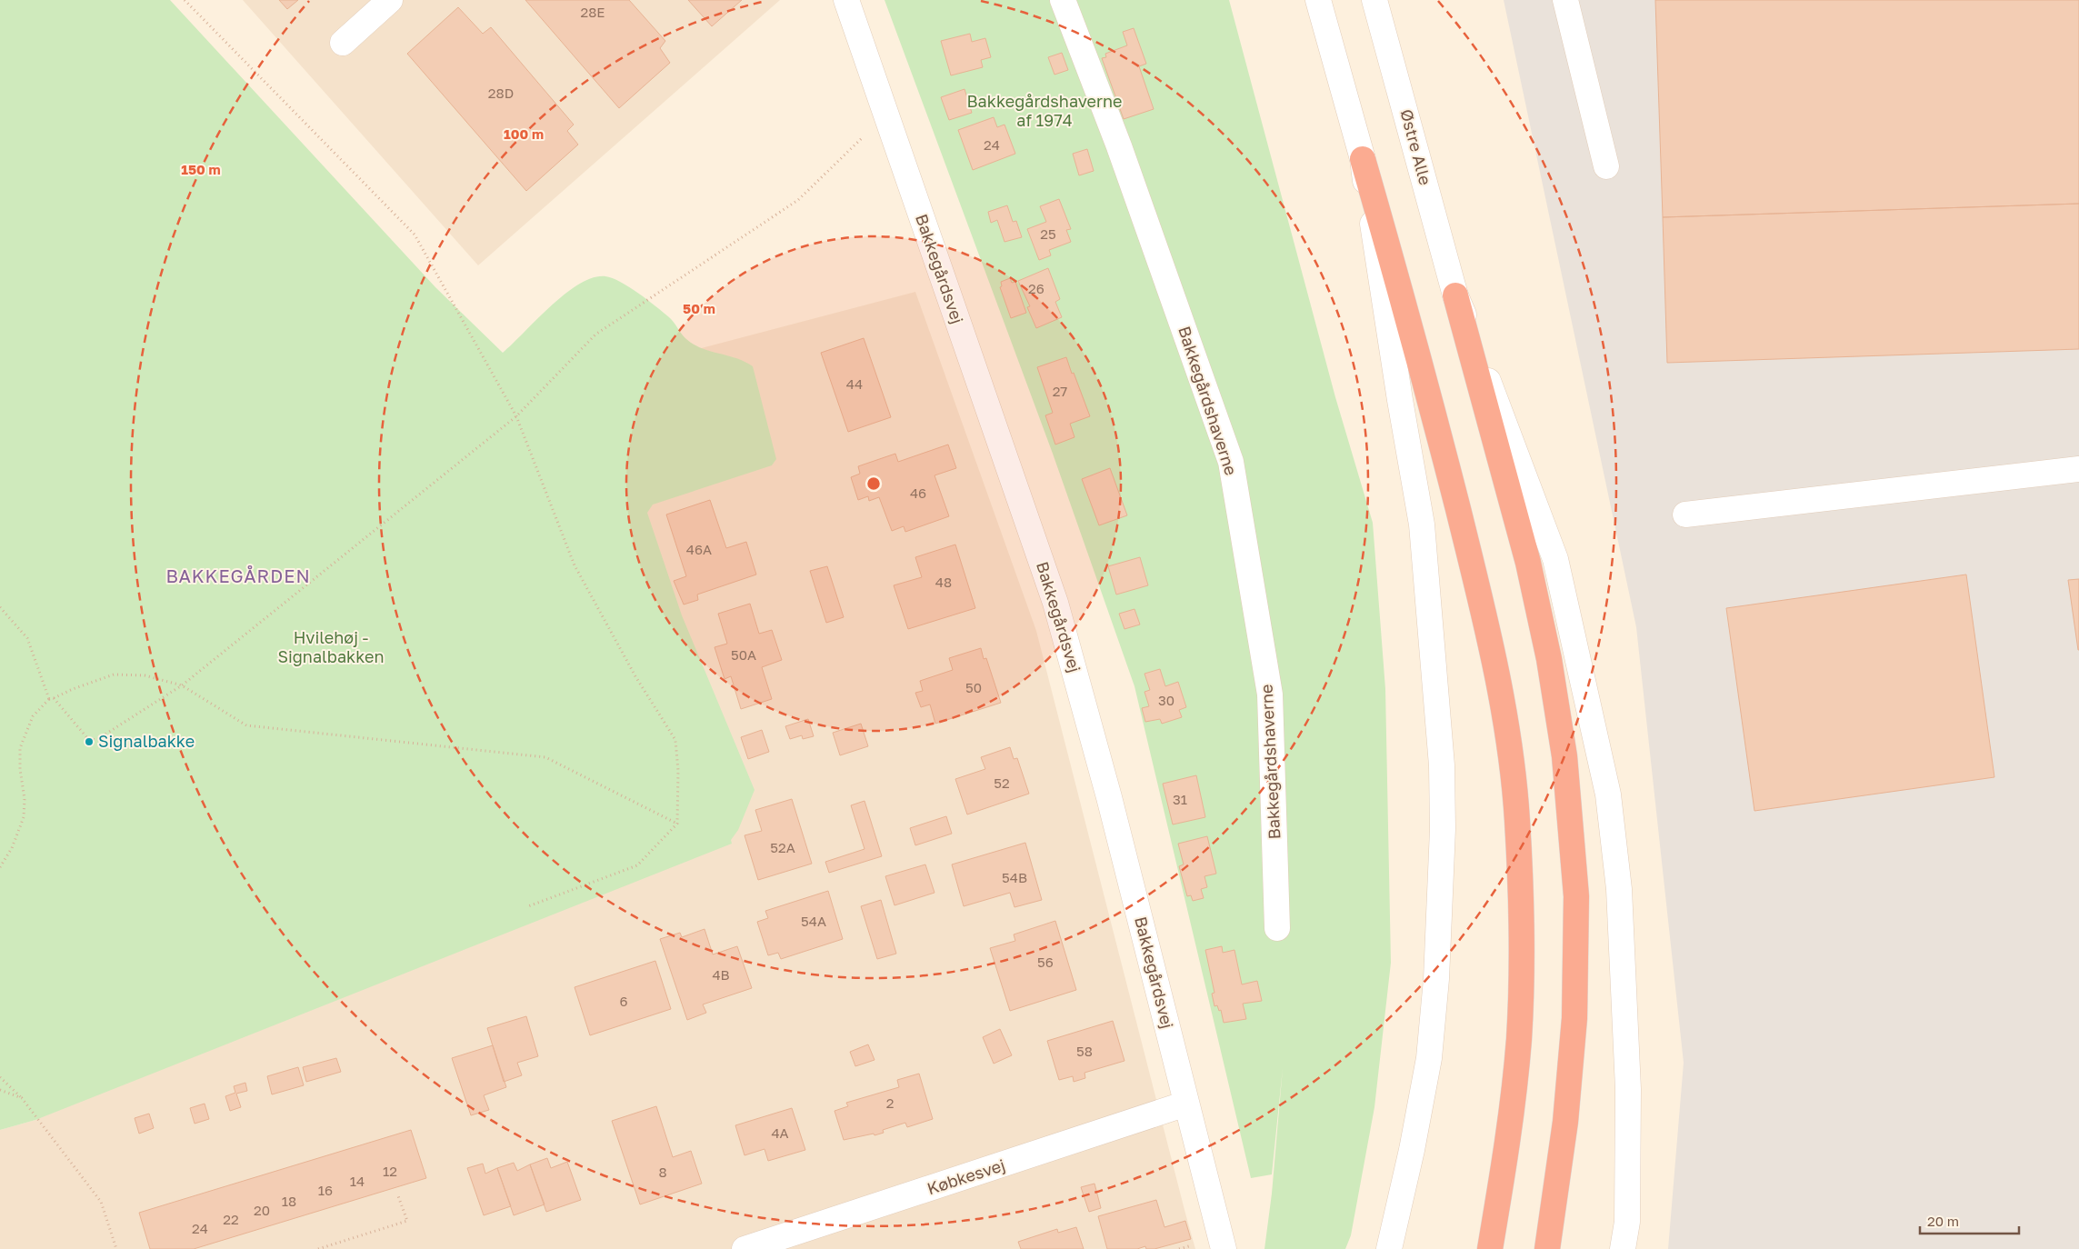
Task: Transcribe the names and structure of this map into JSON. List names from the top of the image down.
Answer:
{
  "streets": {
    "street": [
      "Østre Alle",
      "Bakkegårdsvej",
      "Bakkegårdshaverne",
      "Købkesvej"
    ]
  },
  "crossings": [
    ["Bakkegårdsvej", "Købkesvej"]
  ],
  "districts": ["BAKKEGÅRDEN"],
  "parks": ["Bakkegårdshaverne af 1974", "Hvilehøj - Signalbakken"],
  "places": ["Signalbakke"],
  "house_numbers": [
    "28E",
    "28D",
    "24",
    "25",
    "26",
    "44",
    "27",
    "46",
    "46A",
    "48",
    "50A",
    "50",
    "30",
    "52",
    "31",
    "52A",
    "54B",
    "54A",
    "56",
    "4B",
    "6",
    "58",
    "2",
    "4A",
    "12",
    "8",
    "14",
    "16",
    "18",
    "20",
    "22",
    "24"
  ],
  "scale_bar": "20 m",
  "rings": ["100 m", "150 m", "50 m"]
}
